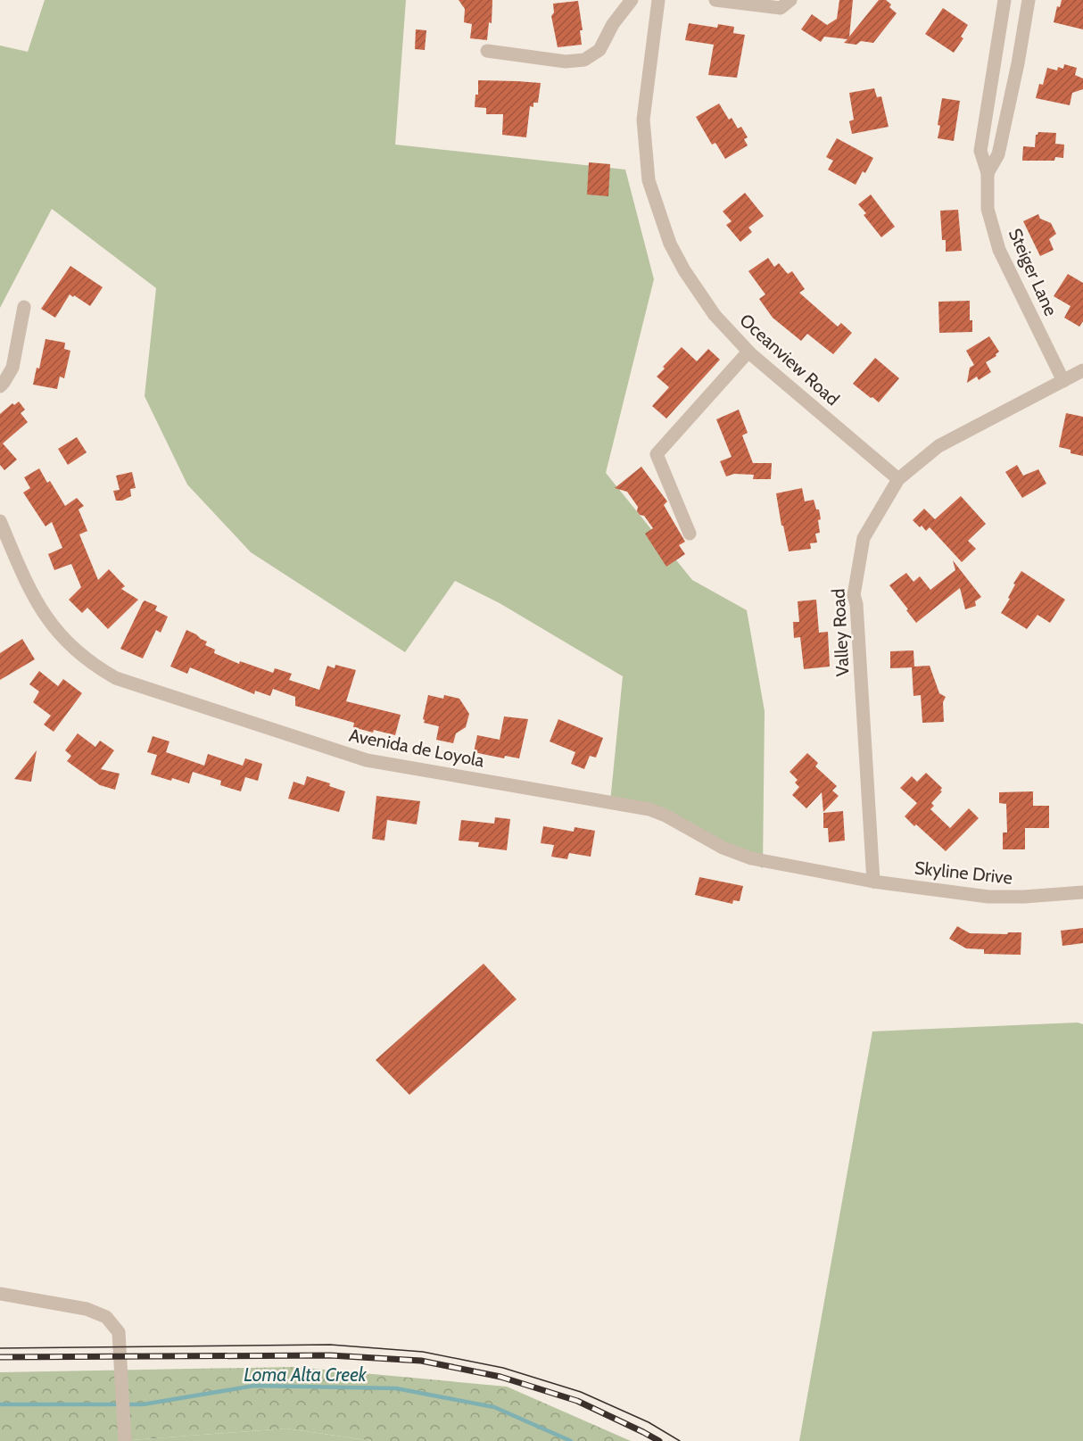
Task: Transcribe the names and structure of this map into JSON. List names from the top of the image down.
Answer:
{
  "streets": {
    "street": [
      "Steiger Lane",
      "Oceanview Road",
      "Valley Road",
      "Avenida de Loyola",
      "Skyline Drive"
    ]
  },
  "crossings": [
    ["Steiger Lane", "Valley Road"],
    ["Oceanview Road", "Valley Road"],
    ["Valley Road", "Avenida de Loyola"],
    ["Valley Road", "Skyline Drive"],
    ["Avenida de Loyola", "Skyline Drive"]
  ],
  "water": ["Loma Alta Creek"]
}
